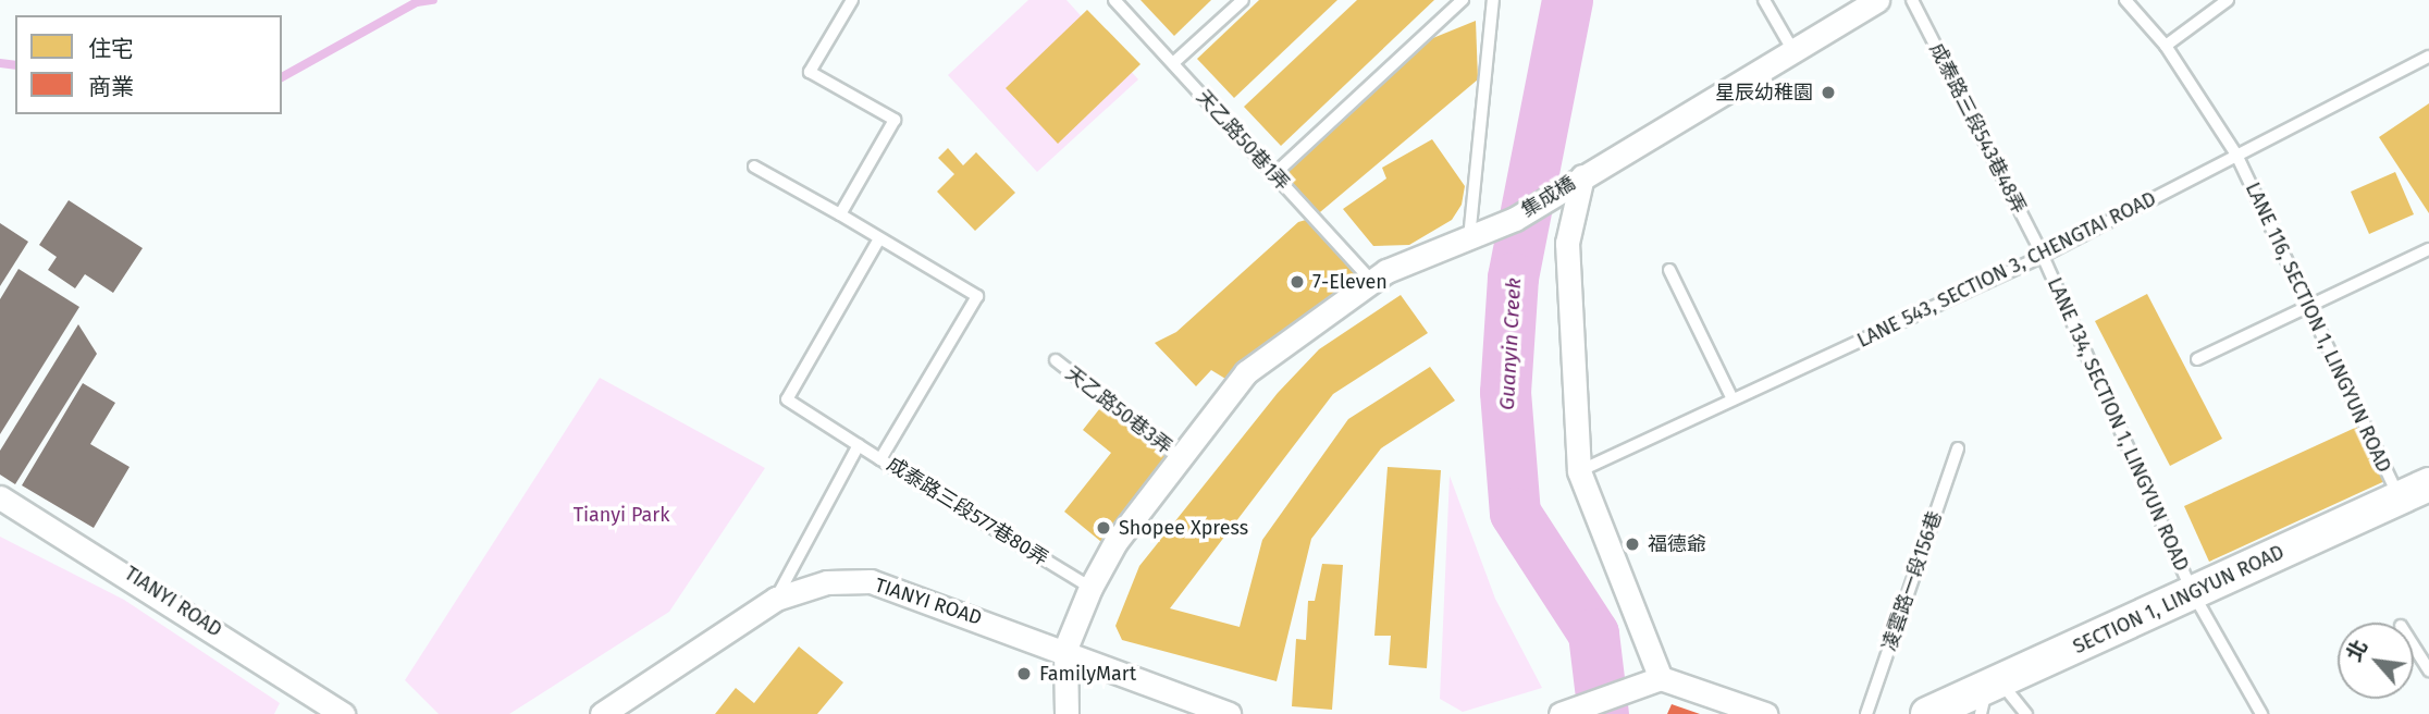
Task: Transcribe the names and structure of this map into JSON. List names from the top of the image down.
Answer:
{
  "streets": {
    "street": ["集成橋", "SECTION 1, LINGYUN ROAD", "TIANYI ROAD"],
    "lane": [
      "成泰路三段543巷48弄",
      "天乙路50巷1弄",
      "LANE 543, SECTION 3, CHENGTAI ROAD",
      "LANE 116, SECTION 1, LINGYUN ROAD",
      "天乙路50巷3弄",
      "LANE 134, SECTION 1, LINGYUN ROAD",
      "成泰路三段577巷80弄",
      "凌雲路一段156巷"
    ]
  },
  "crossings": [
    ["成泰路三段543巷48弄", "LANE 543, SECTION 3, CHENGTAI ROAD"],
    ["成泰路三段543巷48弄", "LANE 134, SECTION 1, LINGYUN ROAD"],
    ["天乙路50巷1弄", "集成橋"],
    ["集成橋", "天乙路50巷3弄"],
    ["集成橋", "成泰路三段577巷80弄"],
    ["集成橋", "TIANYI ROAD"],
    ["LANE 543, SECTION 3, CHENGTAI ROAD", "LANE 116, SECTION 1, LINGYUN ROAD"],
    ["LANE 543, SECTION 3, CHENGTAI ROAD", "LANE 134, SECTION 1, LINGYUN ROAD"],
    ["LANE 116, SECTION 1, LINGYUN ROAD", "SECTION 1, LINGYUN ROAD"],
    ["LANE 134, SECTION 1, LINGYUN ROAD", "SECTION 1, LINGYUN ROAD"]
  ],
  "water": ["Guanyin Creek"],
  "parks": ["Tianyi Park"],
  "places": [
    "星辰幼稚園",
    "7-Eleven",
    "Shopee Xpress",
    "福德爺",
    "FamilyMart"
  ],
  "legend": ["住宅", "商業"],
  "north": "top left"
}
